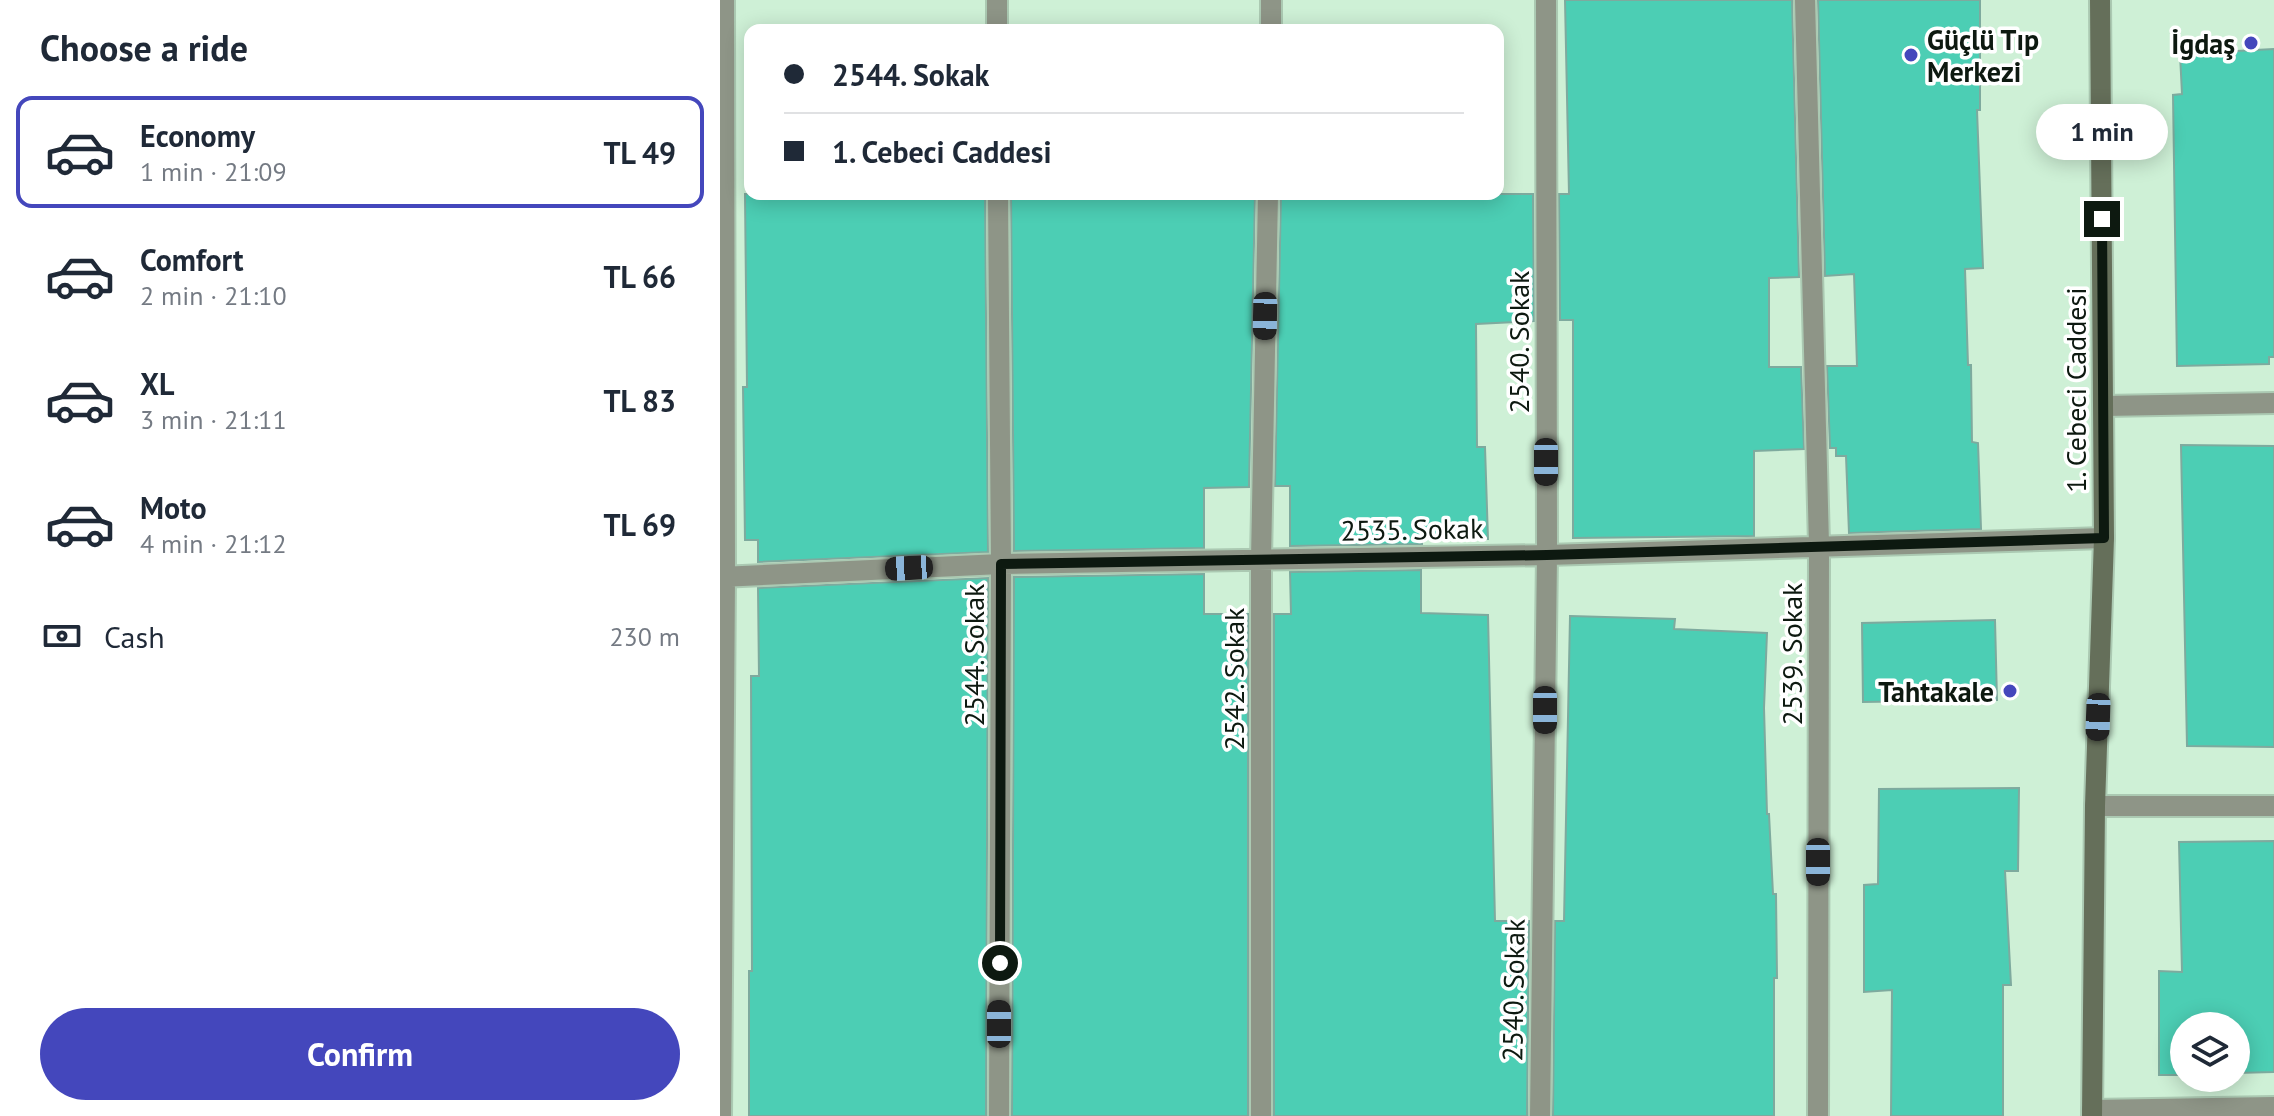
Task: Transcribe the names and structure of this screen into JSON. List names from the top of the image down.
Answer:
{
  "streets": {
    "main road": ["1. Cebeci Caddesi"],
    "street": [
      "2540. Sokak",
      "2535. Sokak",
      "2539. Sokak",
      "2544. Sokak",
      "2542. Sokak"
    ]
  },
  "crossings": [
    ["2540. Sokak", "2535. Sokak"],
    ["1. Cebeci Caddesi", "2535. Sokak"],
    ["2535. Sokak", "2539. Sokak"],
    ["2535. Sokak", "2544. Sokak"],
    ["2535. Sokak", "2542. Sokak"]
  ],
  "places": ["İgdaş", "Güçlü Tıp Merkezi", "Tahtakale"],
  "page": {
    "heading": "Choose a ride",
    "banner": ["2544. Sokak", "1. Cebeci Caddesi"],
    "list": [
      {
        "name": "Economy",
        "note": "1 min · 21:09",
        "value": "TL 49"
      },
      {
        "name": "Comfort",
        "note": "2 min · 21:10",
        "value": "TL 66"
      },
      {
        "name": "XL",
        "note": "3 min · 21:11",
        "value": "TL 83"
      },
      {
        "name": "Moto",
        "note": "4 min · 21:12",
        "value": "TL 69"
      }
    ],
    "bubble": "1 min",
    "pay": ["Cash", "230 m"],
    "buttons": "Confirm"
  }
}
